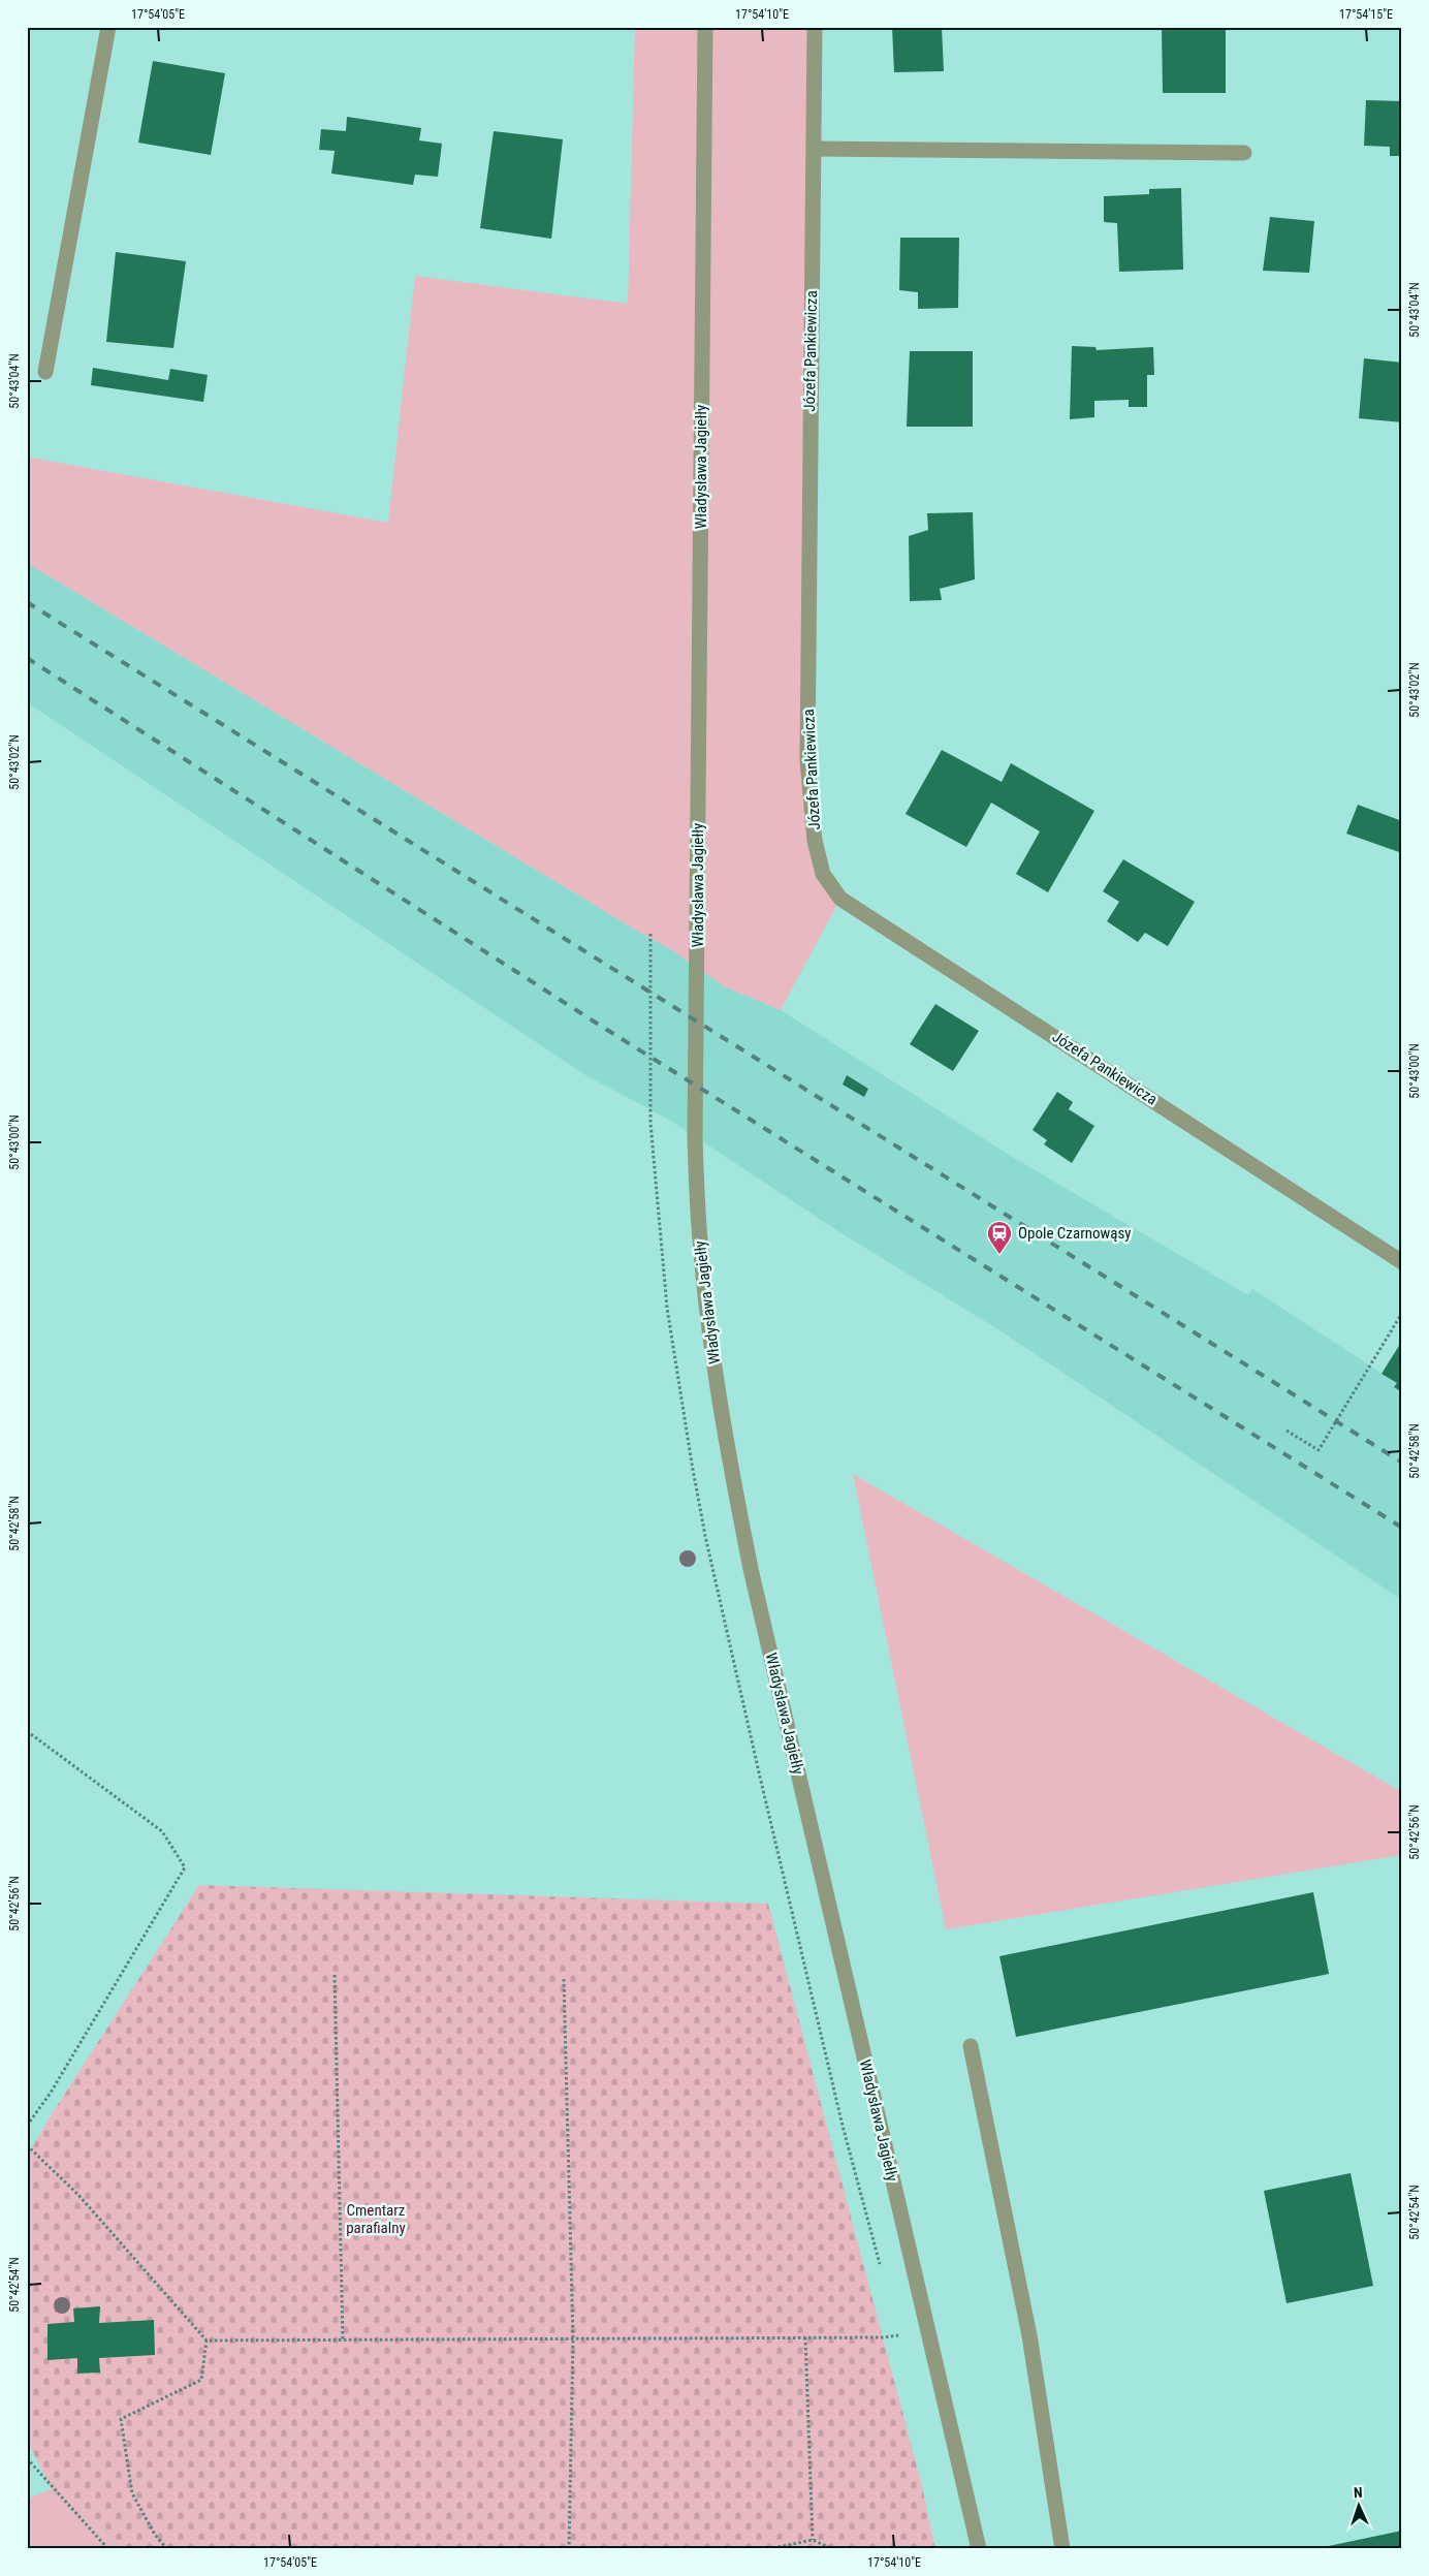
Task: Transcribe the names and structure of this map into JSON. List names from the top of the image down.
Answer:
{
  "streets": {
    "street": ["Józefa Pankiewicza", "Władysława Jagiełły"]
  },
  "parks": ["Cmentarz parafialny"],
  "places": {
    "station": ["Opole Czarnowąsy"]
  },
  "north": "top",
  "coordinates": [
    "17°54'05\"E",
    "17°54'10\"E",
    "17°54'15\"E",
    "50°43'04\"N",
    "50°43'02\"N",
    "50°43'00\"N",
    "50°42'58\"N",
    "50°42'56\"N",
    "50°42'54\"N"
  ]
}
